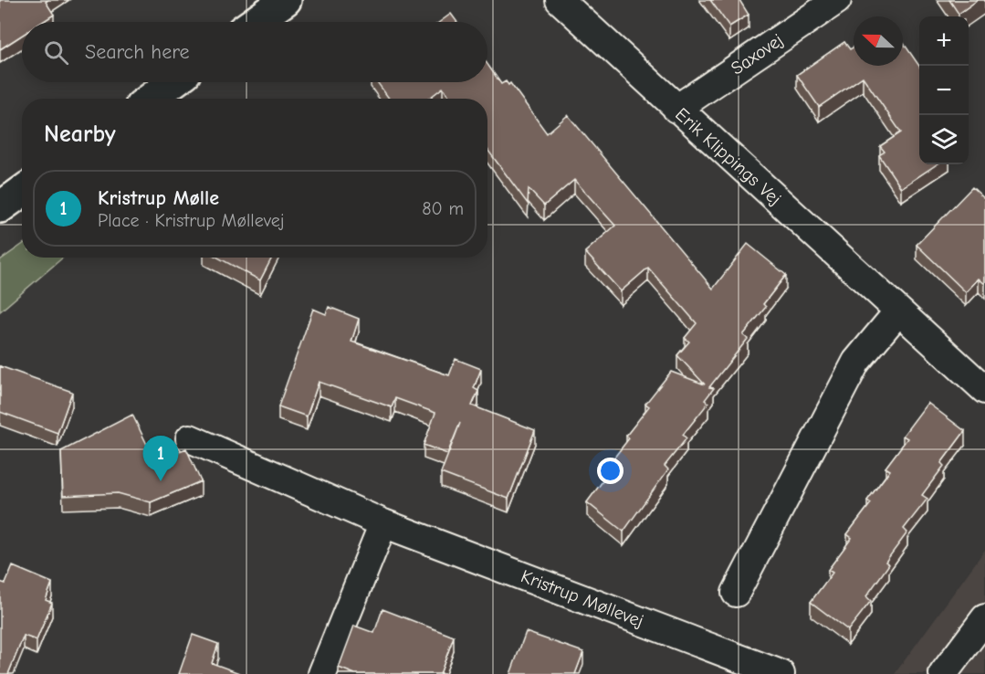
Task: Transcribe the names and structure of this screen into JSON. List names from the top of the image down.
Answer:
{
  "streets": {
    "street": ["Saxovej", "Erik Klippings Vej", "Kristrup Møllevej"]
  },
  "crossings": [
    ["Saxovej", "Erik Klippings Vej"]
  ],
  "north": "left",
  "page": {
    "map_buttons": ["+", "−"],
    "search": "Search here",
    "heading": "Nearby",
    "list": [
      {
        "mark": "1",
        "name": "Kristrup Mølle",
        "note": "Place · Kristrup Møllevej",
        "value": "80 m"
      }
    ],
    "pins": "1"
  }
}
